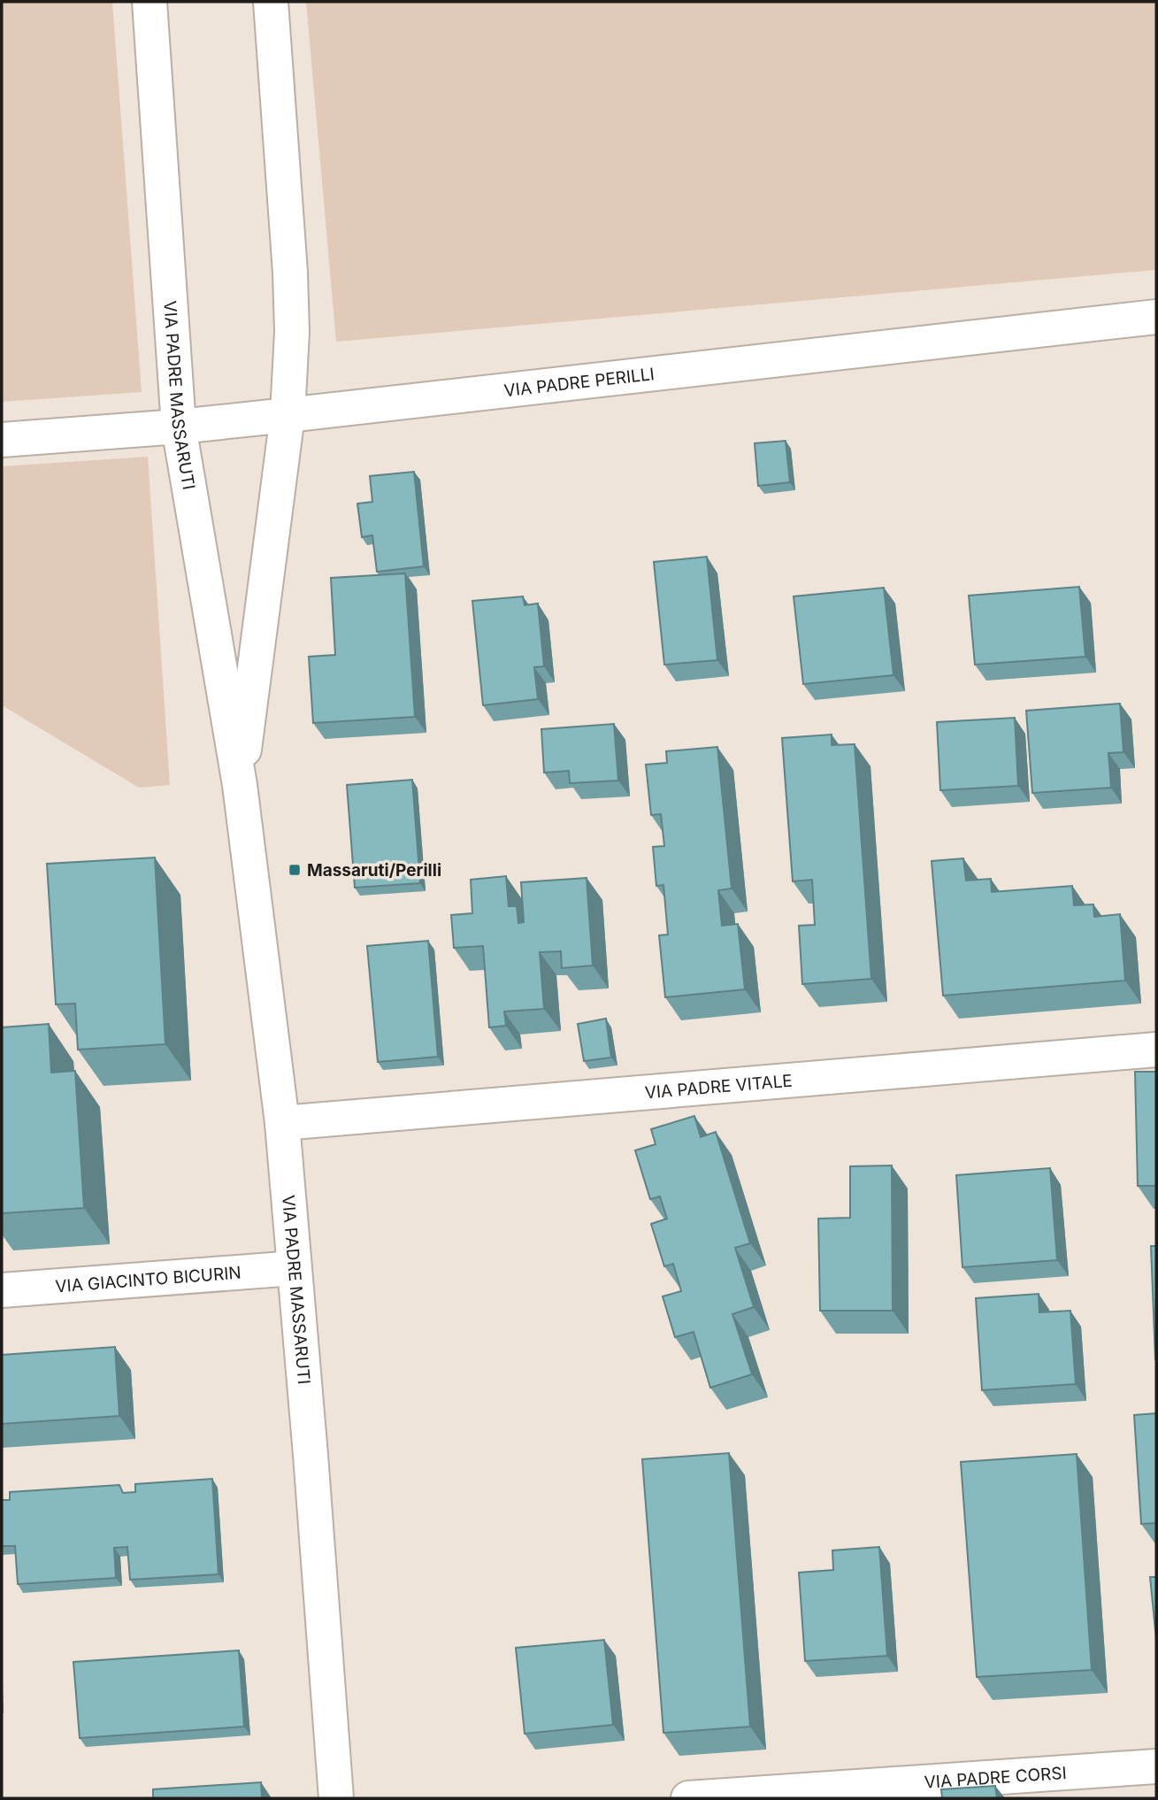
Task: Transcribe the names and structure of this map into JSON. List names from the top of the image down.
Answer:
{
  "streets": {
    "street": [
      "VIA PADRE PERILLI",
      "VIA PADRE MASSARUTI",
      "VIA PADRE VITALE",
      "VIA GIACINTO BICURIN",
      "VIA PADRE CORSI"
    ]
  },
  "crossings": [
    ["VIA PADRE PERILLI", "VIA PADRE MASSARUTI"],
    ["VIA PADRE MASSARUTI", "VIA PADRE VITALE"],
    ["VIA PADRE MASSARUTI", "VIA GIACINTO BICURIN"]
  ],
  "places": {
    "transit": ["Massaruti/Perilli"]
  }
}
